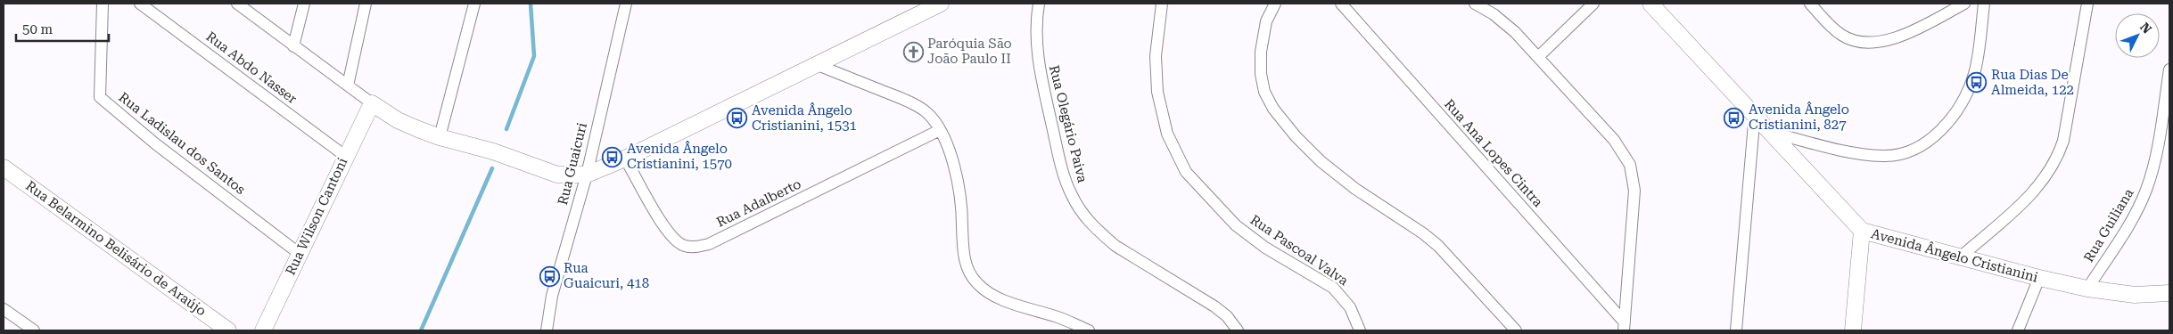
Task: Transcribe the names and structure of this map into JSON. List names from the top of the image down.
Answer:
{
  "streets": {
    "street": [
      "Rua Abdo Nasser",
      "Rua Olegário Paiva",
      "Rua Ladislau dos Santos",
      "Rua Ana Lopes Cintra",
      "Rua Guaicuri",
      "Rua Adalberto",
      "Rua Wilson Cantoni",
      "Rua Guiliana",
      "Rua Belarmino Belisário de Araújo",
      "Rua Pascoal Valva",
      "Avenida Ângelo Cristianini"
    ]
  },
  "crossings": [
    ["Rua Abdo Nasser", "Rua Wilson Cantoni"],
    ["Rua Ladislau dos Santos", "Rua Wilson Cantoni"],
    ["Rua Guiliana", "Avenida Ângelo Cristianini"]
  ],
  "places": {
    "church": ["Paróquia São João Paulo II"],
    "bus stop": [
      "Rua Dias De Almeida, 122",
      "Avenida Ângelo Cristianini, 827",
      "Avenida Ângelo Cristianini, 1531",
      "Avenida Ângelo Cristianini, 1570",
      "Rua Guaicuri, 418"
    ]
  },
  "scale_bar": "50 m",
  "north": "top right"
}
